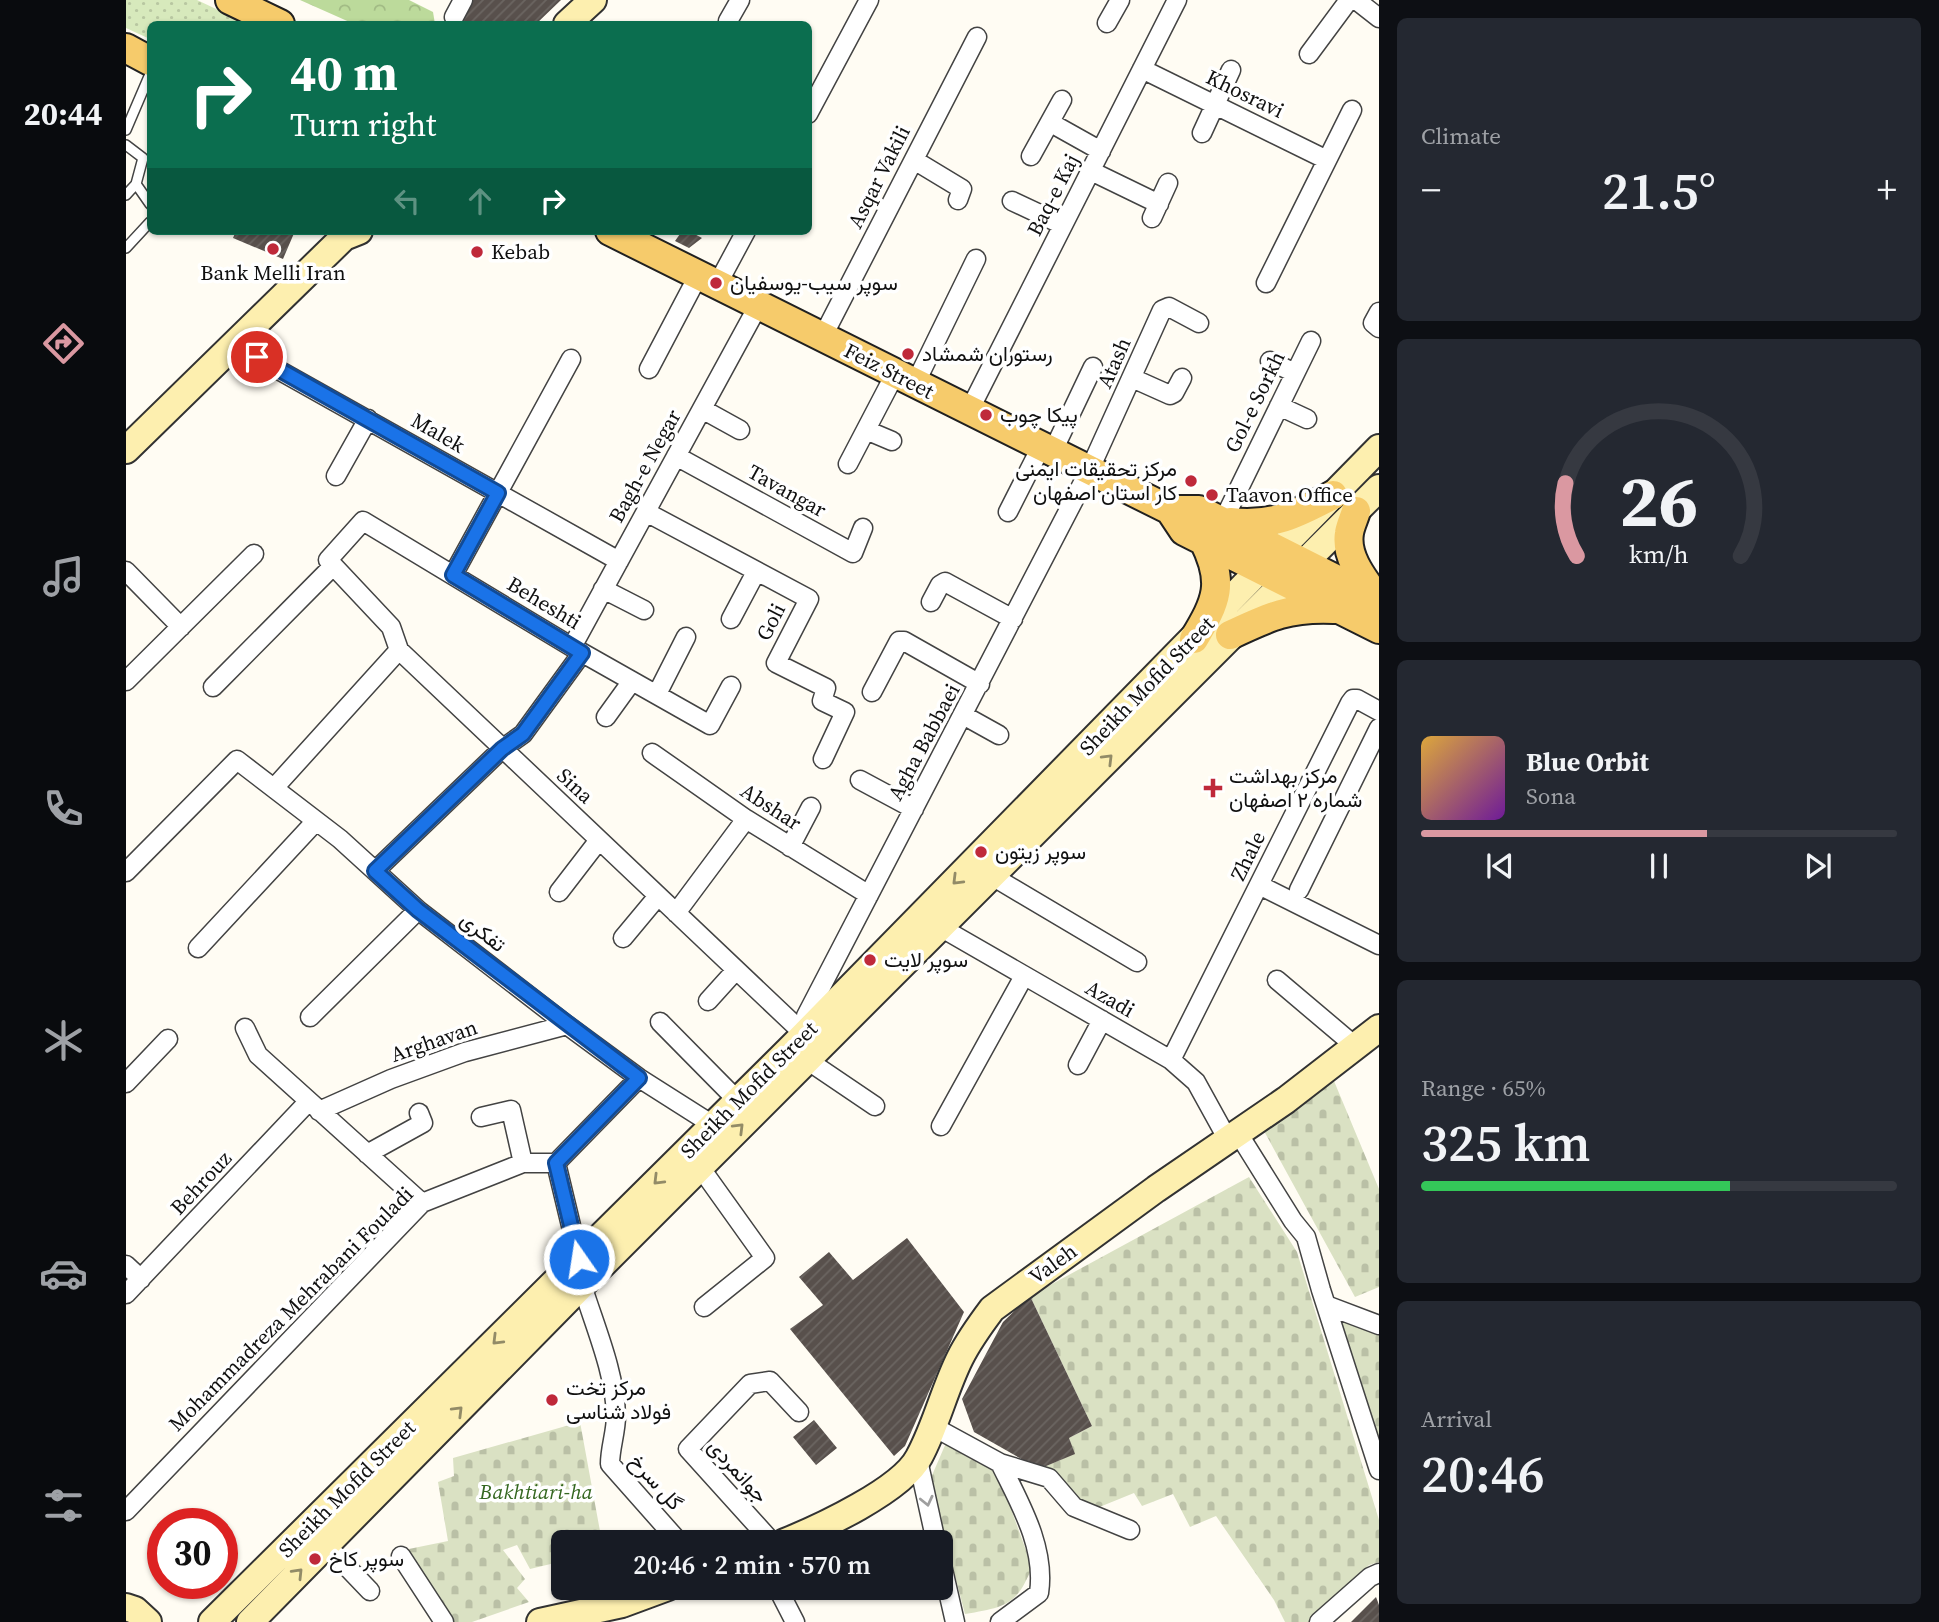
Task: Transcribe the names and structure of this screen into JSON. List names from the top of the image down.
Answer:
{
  "streets": {
    "main road": ["Feiz Street", "Sheikh Mofid Street", "Valeh"],
    "street": [
      "Khosravi",
      "Asqar Vakili",
      "Baq-e Kaj",
      "Atash",
      "Gol-e Sorkh",
      "Malek",
      "Bagh-e Negar",
      "Tavangar",
      "Beheshti",
      "Goli",
      "Agha Babbaei",
      "Sina",
      "Abshar",
      "Zhale",
      "تفکری",
      "Azadi",
      "Arghavan",
      "Behrouz",
      "Mohammadreza Mehrabani Fouladi",
      "جوانمردی",
      "گل سرخ"
    ]
  },
  "crossings": [
    ["Khosravi", "Baq-e Kaj"],
    ["Asqar Vakili", "Feiz Street"],
    ["Baq-e Kaj", "Feiz Street"],
    ["Atash", "Feiz Street"],
    ["Atash", "Agha Babbaei"],
    ["Feiz Street", "Gol-e Sorkh"],
    ["Feiz Street", "Bagh-e Negar"],
    ["Feiz Street", "Agha Babbaei"],
    ["Malek", "Bagh-e Negar"],
    ["Bagh-e Negar", "Tavangar"],
    ["Bagh-e Negar", "Beheshti"],
    ["Bagh-e Negar", "Goli"],
    ["Bagh-e Negar", "Sina"],
    ["Bagh-e Negar", "تفکری"],
    ["Beheshti", "Sina"],
    ["Sheikh Mofid Street", "Agha Babbaei"],
    ["Sheikh Mofid Street", "Sina"],
    ["Sheikh Mofid Street", "تفکری"],
    ["Sheikh Mofid Street", "Azadi"],
    ["Sheikh Mofid Street", "گل سرخ"],
    ["Agha Babbaei", "Sina"],
    ["Agha Babbaei", "Abshar"],
    ["Zhale", "Azadi"],
    ["تفکری", "Arghavan"],
    ["Azadi", "Valeh"],
    ["Arghavan", "Behrouz"]
  ],
  "parks": ["Bakhtiari-ha"],
  "places": {
    "other": [
      "Bank Melli Iran",
      "Kebab",
      "سوپر سیب-یوسفیان",
      "رستوران شمشاد",
      "پیکا چوب",
      "مرکز تحقیقات ایمنی کار استان اصفهان",
      "Taavon Office",
      "سوپر زیتون",
      "سوپر لایت",
      "مرکز تخت فولاد شناسی",
      "سوپر کاخ"
    ],
    "health": ["مرکز بهداشت شماره ۲ اصفهان"]
  },
  "page": {
    "tabs": "20:44",
    "tile": [
      "Climate",
      ["Range · 65%", "325 km"],
      ["Arrival", "20:46"]
    ],
    "turn": ["40 m", "Turn right"],
    "heat": ["−", "21.5°", "+"],
    "song": ["Blue Orbit", "Sona"],
    "limit": "30",
    "trip": "20:46 · 2 min · 570 m",
    "gauge": ["26", "km/h"]
  }
}
